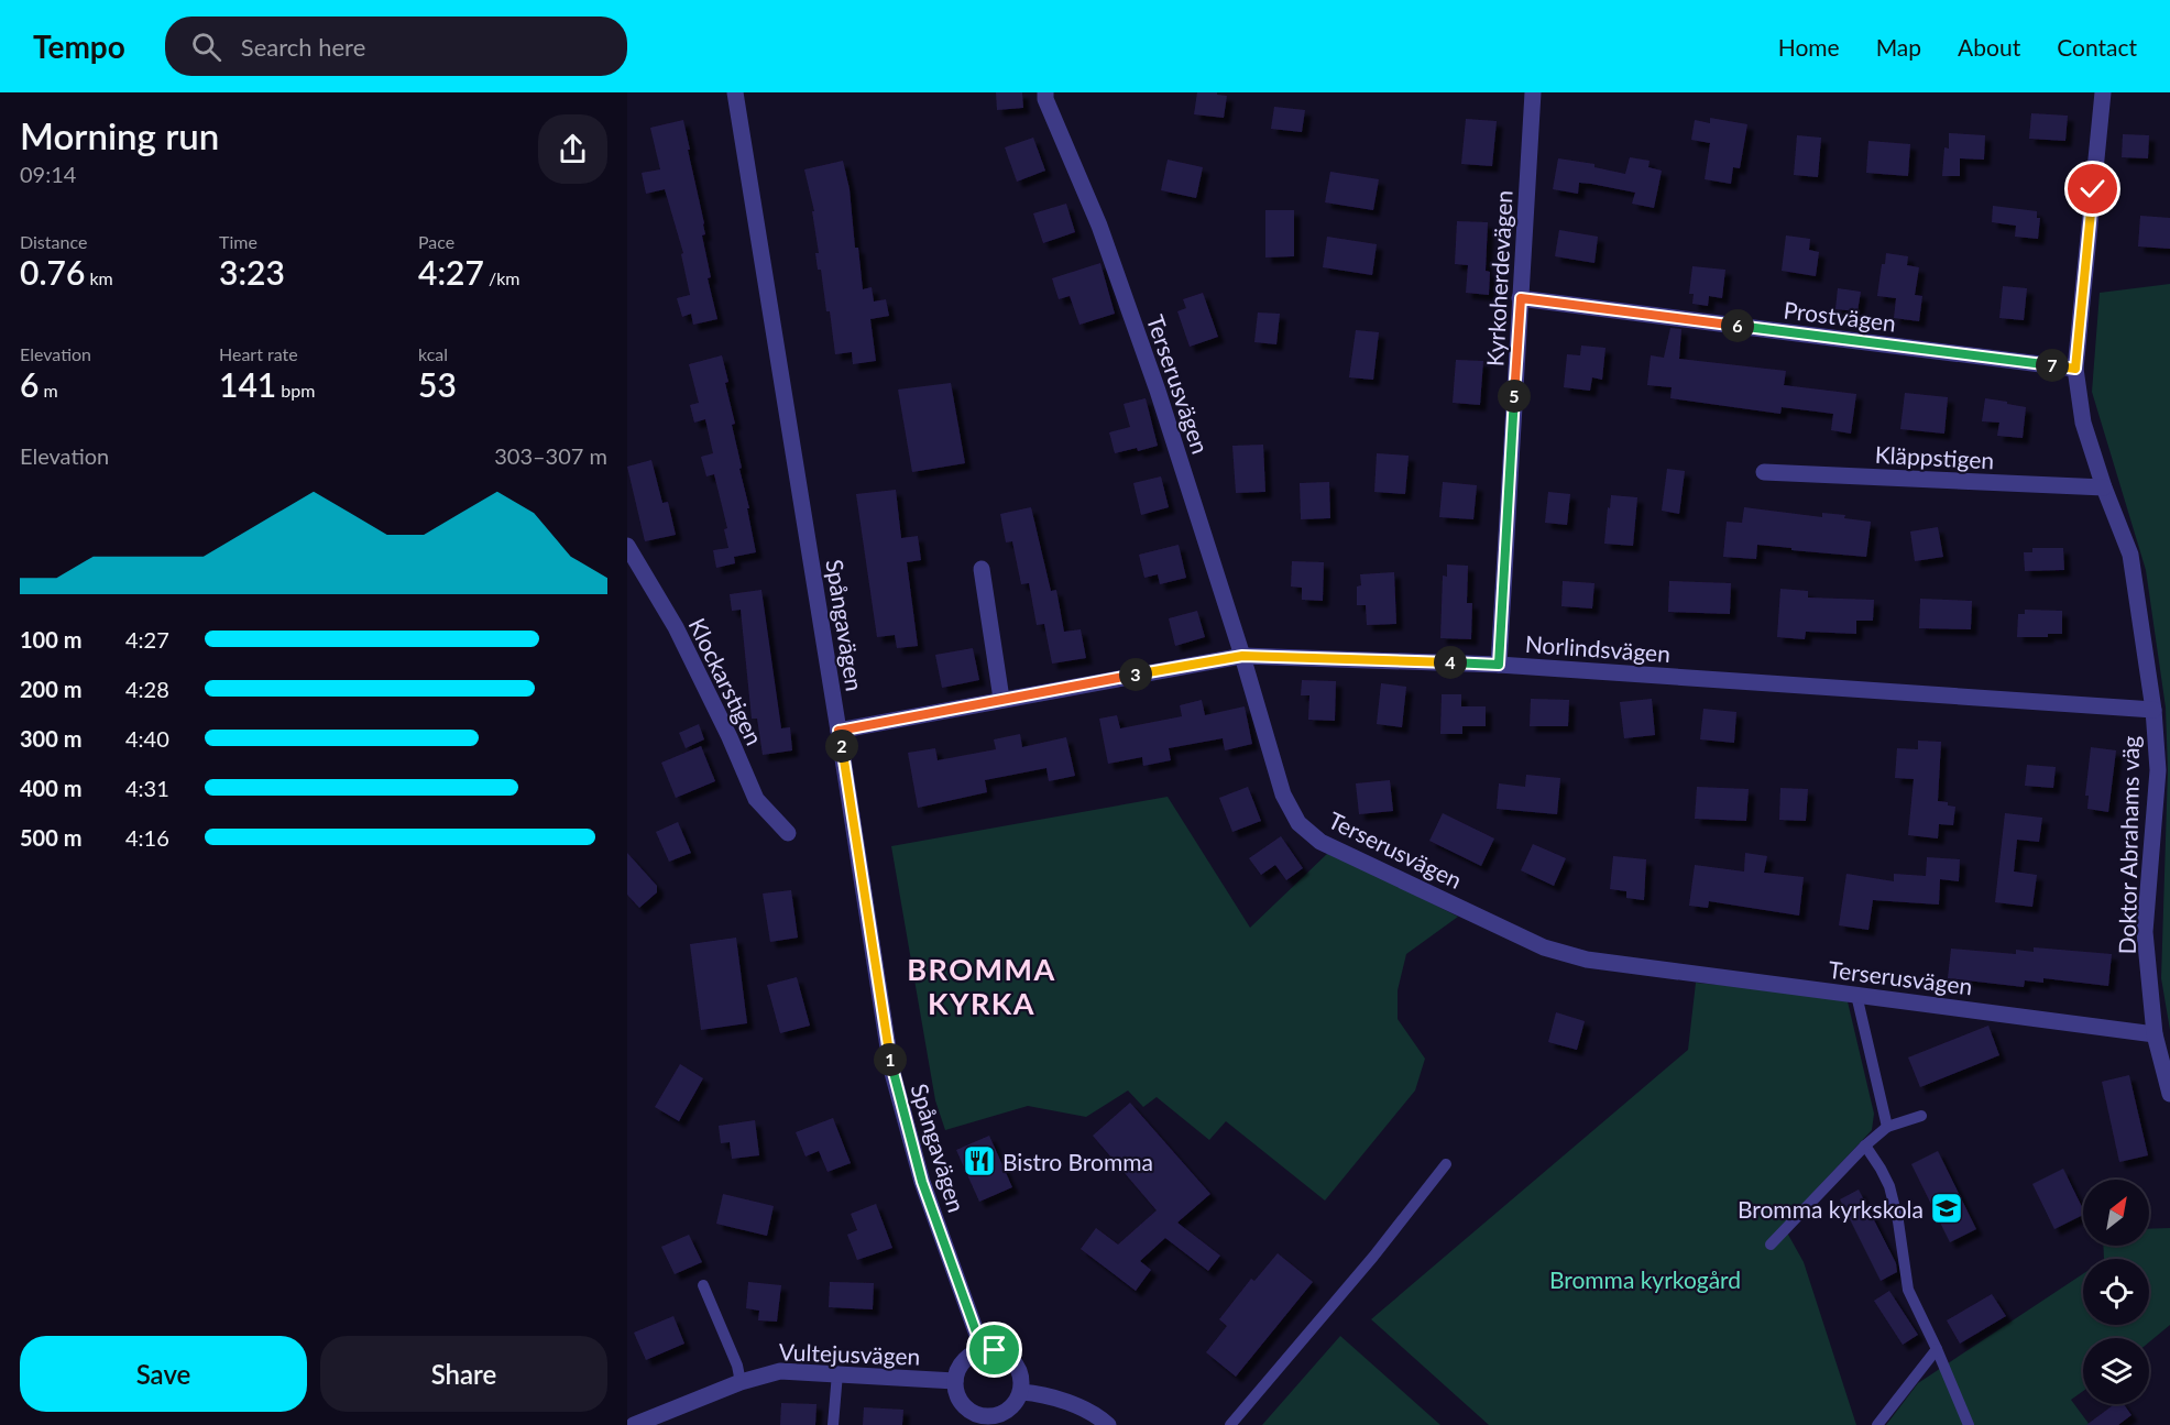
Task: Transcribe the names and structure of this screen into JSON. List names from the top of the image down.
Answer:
{
  "streets": {
    "street": [
      "Kyrkoherdevägen",
      "Prostvägen",
      "Terserusvägen",
      "Kläppstigen",
      "Spångavägen",
      "Norlindsvägen",
      "Klockarstigen",
      "Doktor Abrahams väg",
      "Vultejusvägen"
    ]
  },
  "crossings": [
    ["Kyrkoherdevägen", "Prostvägen"],
    ["Kyrkoherdevägen", "Norlindsvägen"],
    ["Prostvägen", "Doktor Abrahams väg"],
    ["Terserusvägen", "Norlindsvägen"],
    ["Terserusvägen", "Doktor Abrahams väg"],
    ["Kläppstigen", "Doktor Abrahams väg"],
    ["Spångavägen", "Norlindsvägen"],
    ["Spångavägen", "Vultejusvägen"],
    ["Norlindsvägen", "Doktor Abrahams väg"]
  ],
  "districts": ["BROMMA KYRKA"],
  "parks": ["Bromma kyrkogård"],
  "places": {
    "restaurant": ["Bistro Bromma"],
    "school or university": ["Bromma kyrkskola"]
  },
  "north": "top right",
  "page": {
    "header": "Tempo",
    "search": "Search here",
    "nav": [
      "Home",
      "Map",
      "About",
      "Contact"
    ],
    "heading": ["Morning run", "09:14"],
    "stats": [
      ["Distance", "0.76 km"],
      ["Time", "3:23"],
      ["Pace", "4:27 /km"],
      ["Elevation", "6 m"],
      ["Heart rate", "141 bpm"],
      ["kcal", "53"]
    ],
    "pins": [
      "6",
      "7",
      "5",
      "4",
      "3",
      "2",
      "1"
    ],
    "chart": ["Elevation", "303–307 m"],
    "list": [
      {
        "name": "100 m",
        "note": "4:27"
      },
      {
        "name": "200 m",
        "note": "4:28"
      },
      {
        "name": "300 m",
        "note": "4:40"
      },
      {
        "name": "400 m",
        "note": "4:31"
      },
      {
        "name": "500 m",
        "note": "4:16"
      }
    ],
    "buttons": ["Save", "Share"]
  }
}
